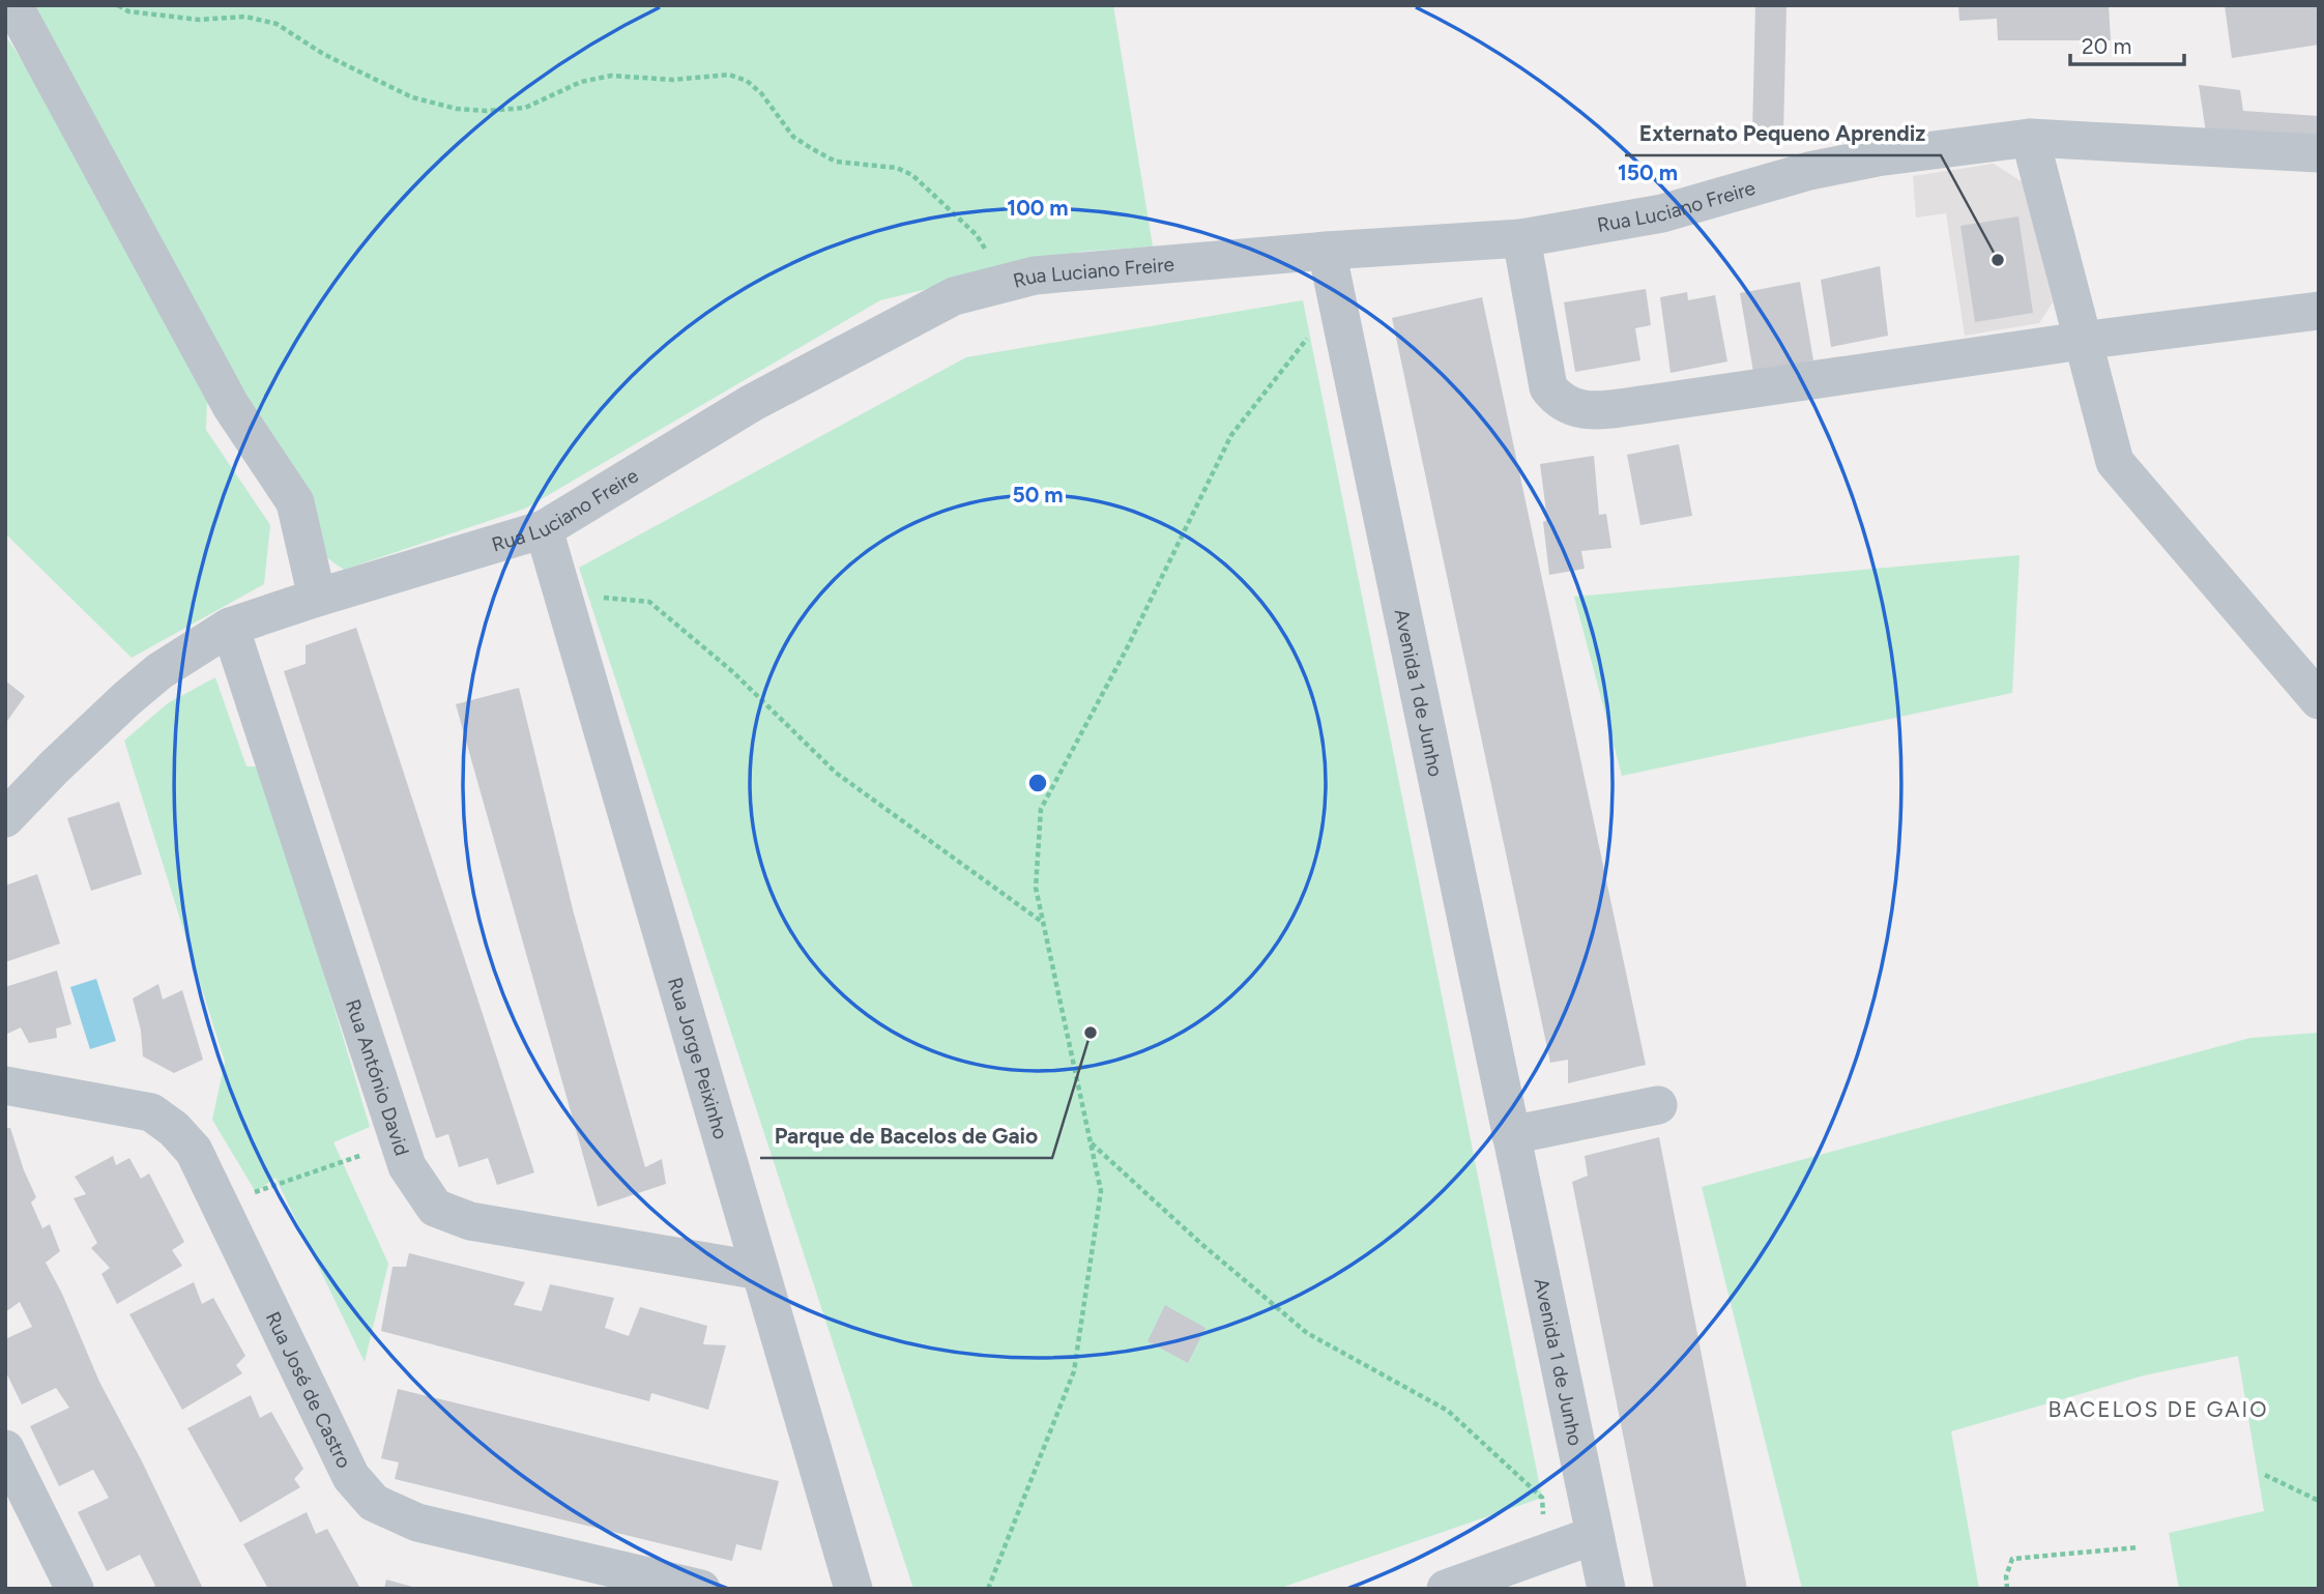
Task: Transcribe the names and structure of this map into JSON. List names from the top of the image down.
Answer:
{
  "streets": {
    "street": [
      "Rua Luciano Freire",
      "Avenida 1 de Junho",
      "Rua Jorge Peixinho",
      "Rua António David",
      "Rua José de Castro"
    ]
  },
  "crossings": [
    ["Rua Luciano Freire", "Avenida 1 de Junho"],
    ["Rua Luciano Freire", "Rua Jorge Peixinho"],
    ["Rua Luciano Freire", "Rua António David"],
    ["Rua Jorge Peixinho", "Rua António David"]
  ],
  "districts": ["BACELOS DE GAIO"],
  "places": ["Externato Pequeno Aprendiz", "Parque de Bacelos de Gaio"],
  "scale_bar": "20 m",
  "rings": ["150 m", "100 m", "50 m"]
}
